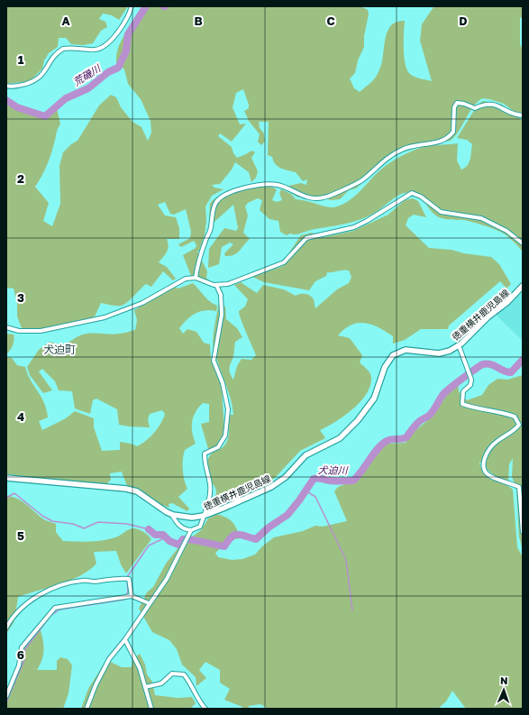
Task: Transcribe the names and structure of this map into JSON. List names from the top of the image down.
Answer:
{
  "streets": {
    "main road": ["徳重横井鹿児島線"]
  },
  "districts": ["犬迫町"],
  "water": ["荒磯川", "犬迫川"],
  "north": "top",
  "grid": {
    "columns": [
      "A",
      "B",
      "C",
      "D"
    ],
    "rows": [
      "1",
      "2",
      "3",
      "4",
      "5",
      "6"
    ]
  }
}
